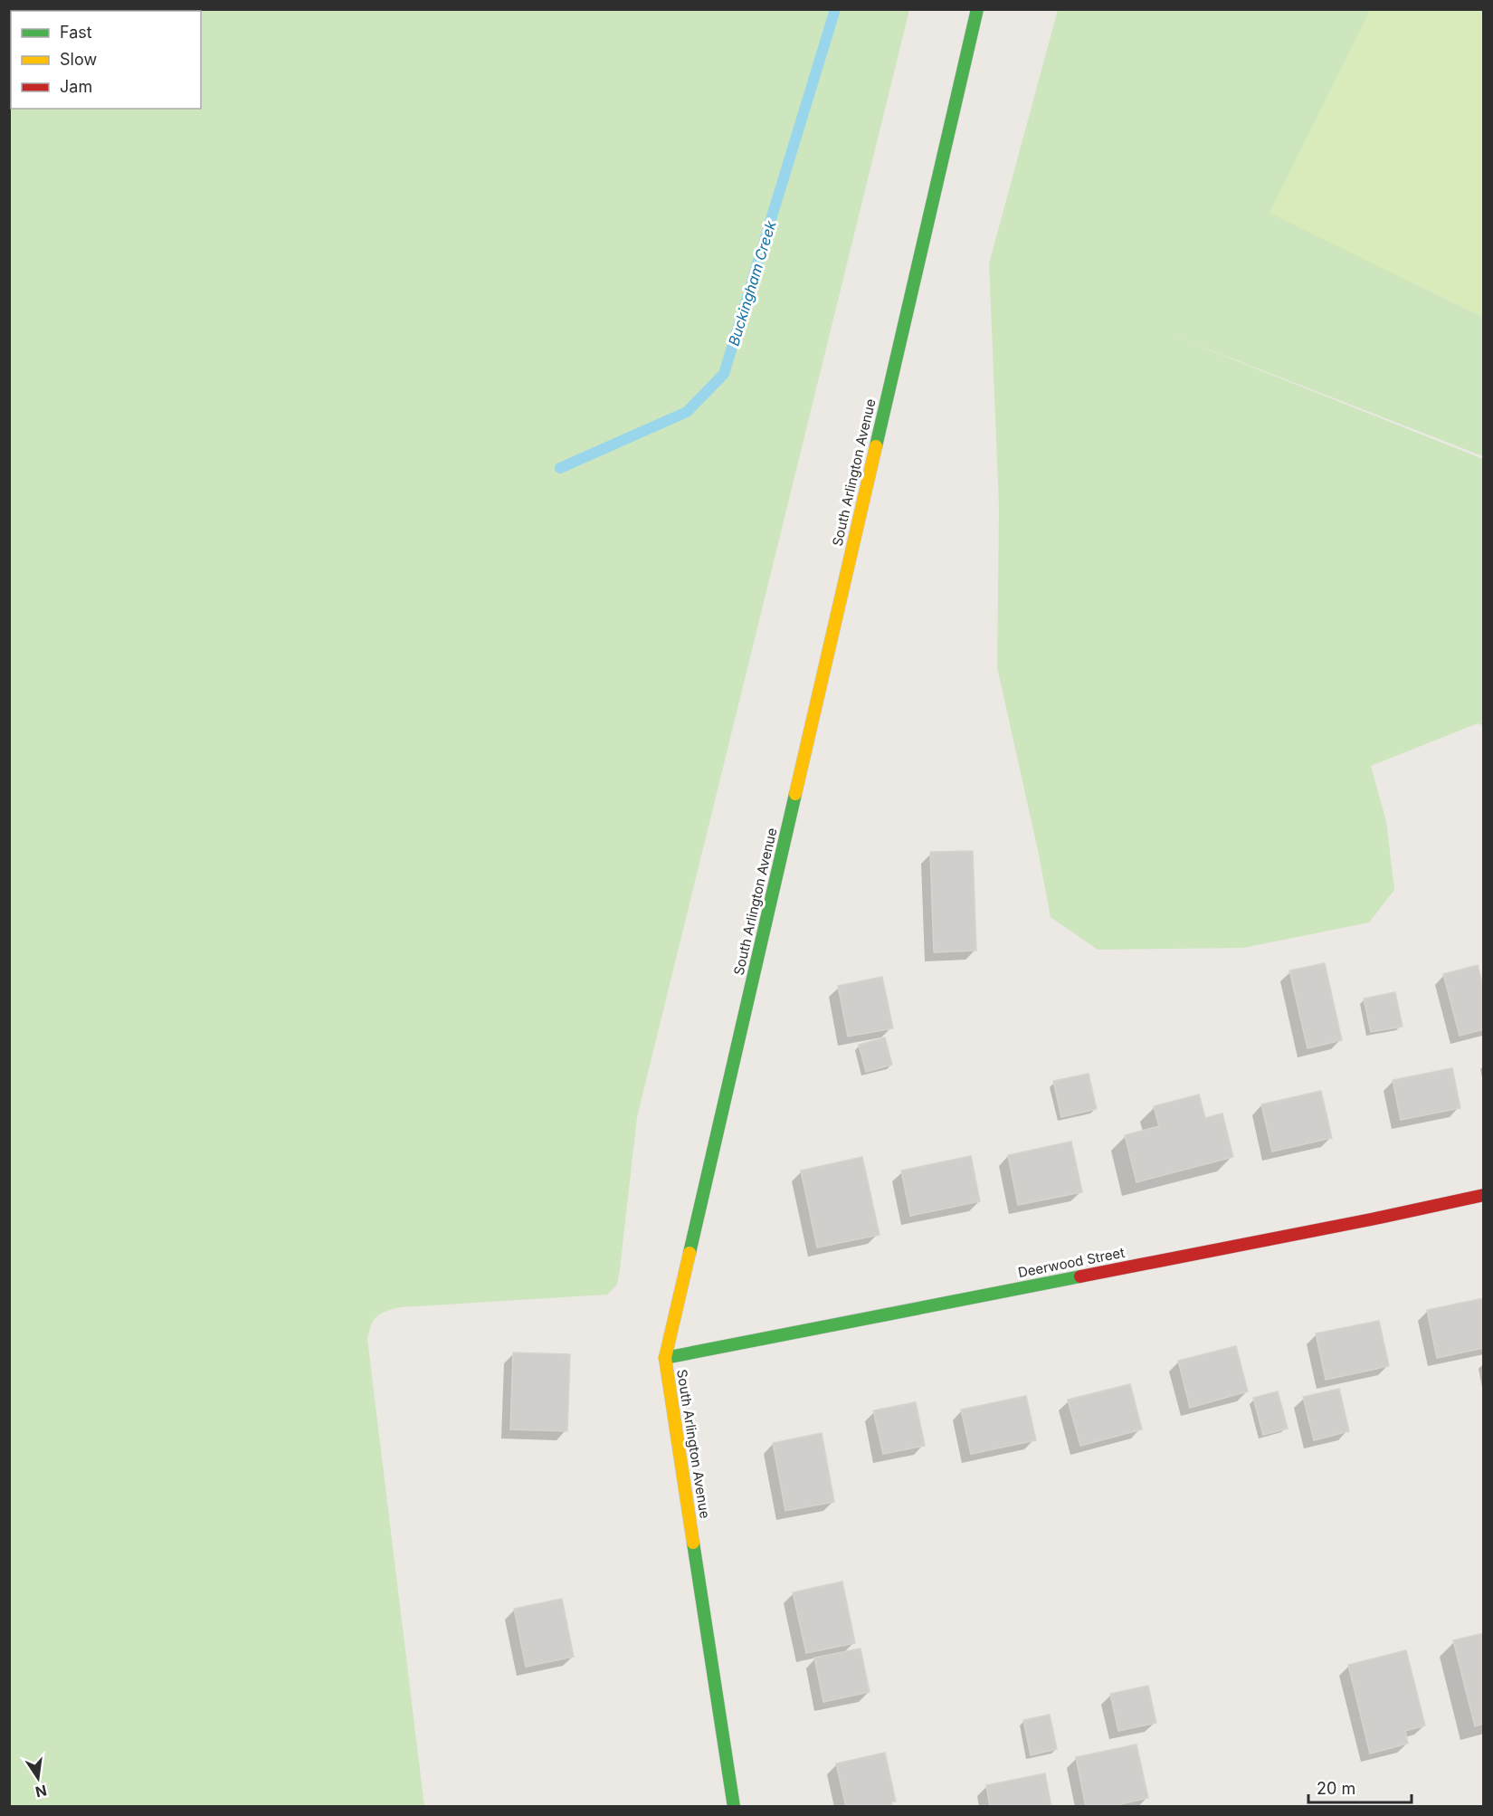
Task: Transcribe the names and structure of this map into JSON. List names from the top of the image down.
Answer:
{
  "streets": {
    "main road": ["South Arlington Avenue", "Deerwood Street"]
  },
  "crossings": [
    ["South Arlington Avenue", "Deerwood Street"]
  ],
  "water": ["Buckingham Creek"],
  "legend": ["Fast", "Slow", "Jam"],
  "scale_bar": "20 m",
  "north": "bottom"
}
